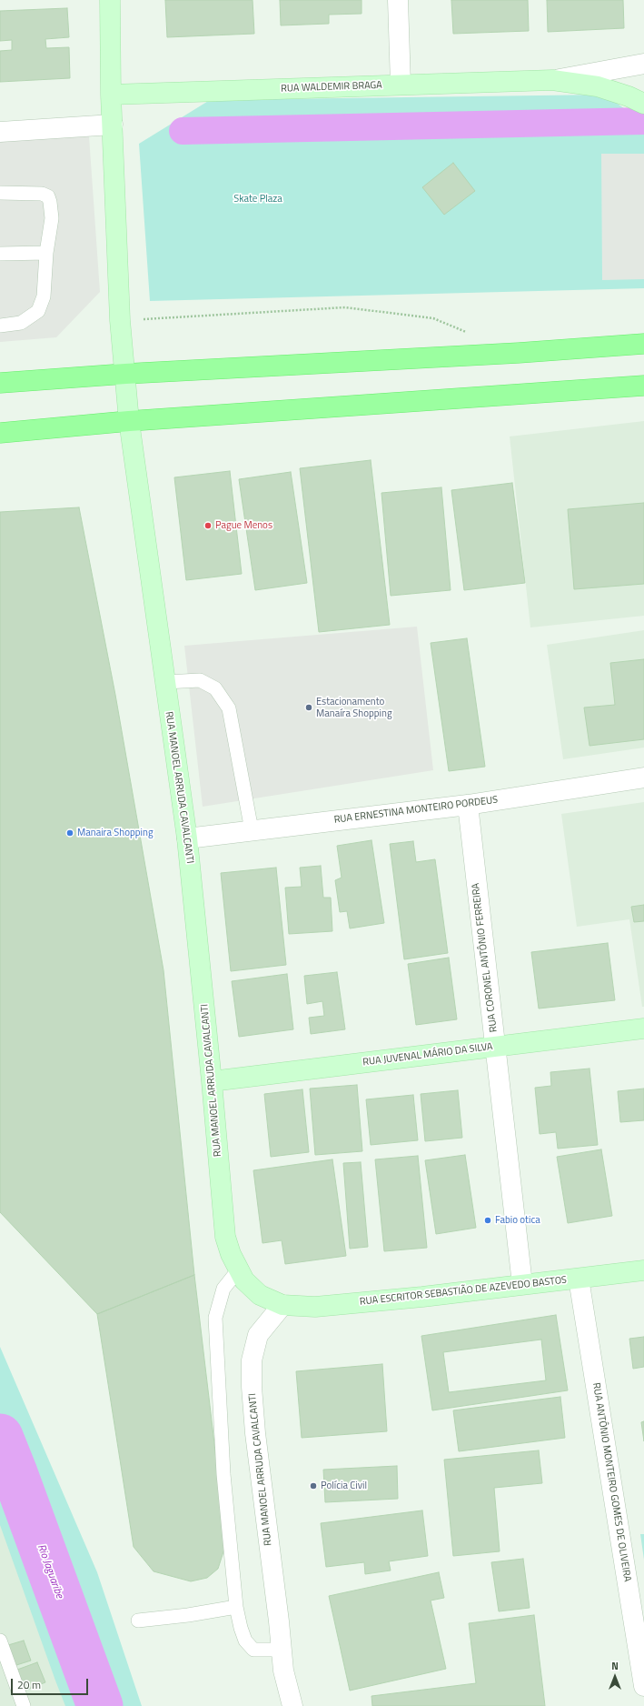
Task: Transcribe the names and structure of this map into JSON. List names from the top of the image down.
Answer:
{
  "streets": {
    "main road": [
      "RUA WALDEMIR BRAGA",
      "RUA MANOEL ARRUDA CAVALCANTI",
      "RUA JUVENAL MÁRIO DA SILVA",
      "RUA ESCRITOR SEBASTIÃO DE AZEVEDO BASTOS"
    ],
    "street": ["RUA ERNESTINA MONTEIRO PORDEUS", "RUA CORONEL ANTÔNIO FERREIRA", "RUA ANTÔNIO MONTEIRO GOMES DE OLIVEIRA"]
  },
  "crossings": [
    ["RUA WALDEMIR BRAGA", "RUA MANOEL ARRUDA CAVALCANTI"],
    ["RUA MANOEL ARRUDA CAVALCANTI", "RUA ERNESTINA MONTEIRO PORDEUS"],
    ["RUA MANOEL ARRUDA CAVALCANTI", "RUA JUVENAL MÁRIO DA SILVA"],
    ["RUA MANOEL ARRUDA CAVALCANTI", "RUA ESCRITOR SEBASTIÃO DE AZEVEDO BASTOS"],
    ["RUA ERNESTINA MONTEIRO PORDEUS", "RUA CORONEL ANTÔNIO FERREIRA"],
    ["RUA CORONEL ANTÔNIO FERREIRA", "RUA JUVENAL MÁRIO DA SILVA"],
    ["RUA CORONEL ANTÔNIO FERREIRA", "RUA ESCRITOR SEBASTIÃO DE AZEVEDO BASTOS"],
    ["RUA ESCRITOR SEBASTIÃO DE AZEVEDO BASTOS", "RUA ANTÔNIO MONTEIRO GOMES DE OLIVEIRA"]
  ],
  "water": ["Rio Jaguaribe"],
  "parks": ["Skate Plaza"],
  "places": [
    "Pague Menos",
    "Estacionamento Manaíra Shopping",
    "Manaira Shopping",
    "Fabio otica",
    "Polícia Civil"
  ],
  "scale_bar": "20 m",
  "north": "top"
}
